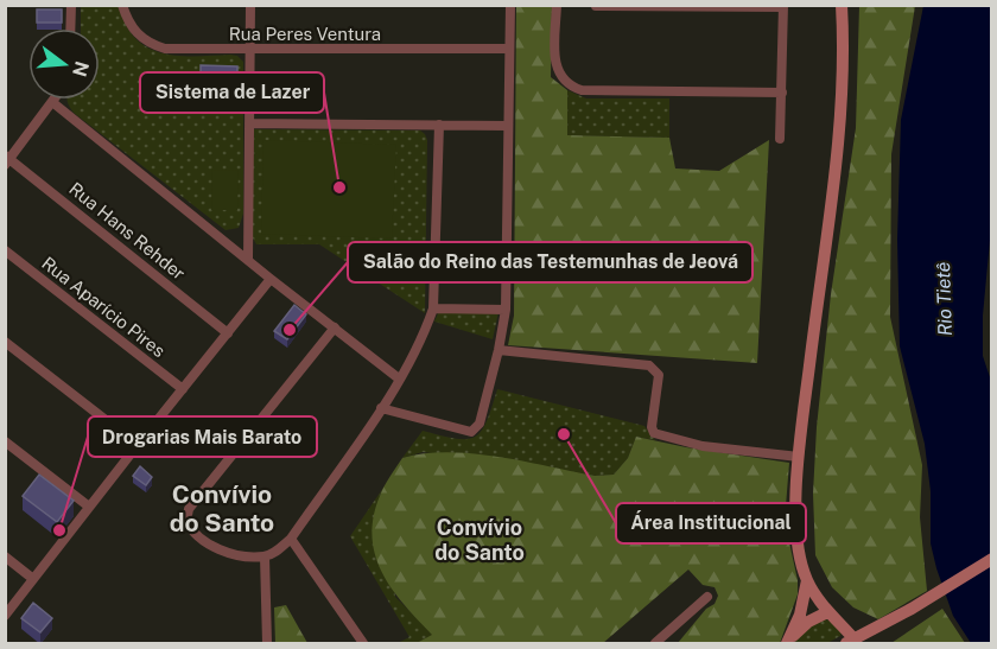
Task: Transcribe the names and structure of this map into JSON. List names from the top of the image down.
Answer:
{
  "streets": {
    "street": ["Rua Peres Ventura", "Rua Hans Rehder", "Rua Aparício Pires"]
  },
  "districts": ["Convívio do Santo", "Convívio do Santo"],
  "water": ["Rio Tietê"],
  "places": [
    "Sistema de Lazer",
    "Salão do Reino das Testemunhas de Jeová",
    "Área Institucional",
    "Drogarias Mais Barato"
  ],
  "north": "right"
}
